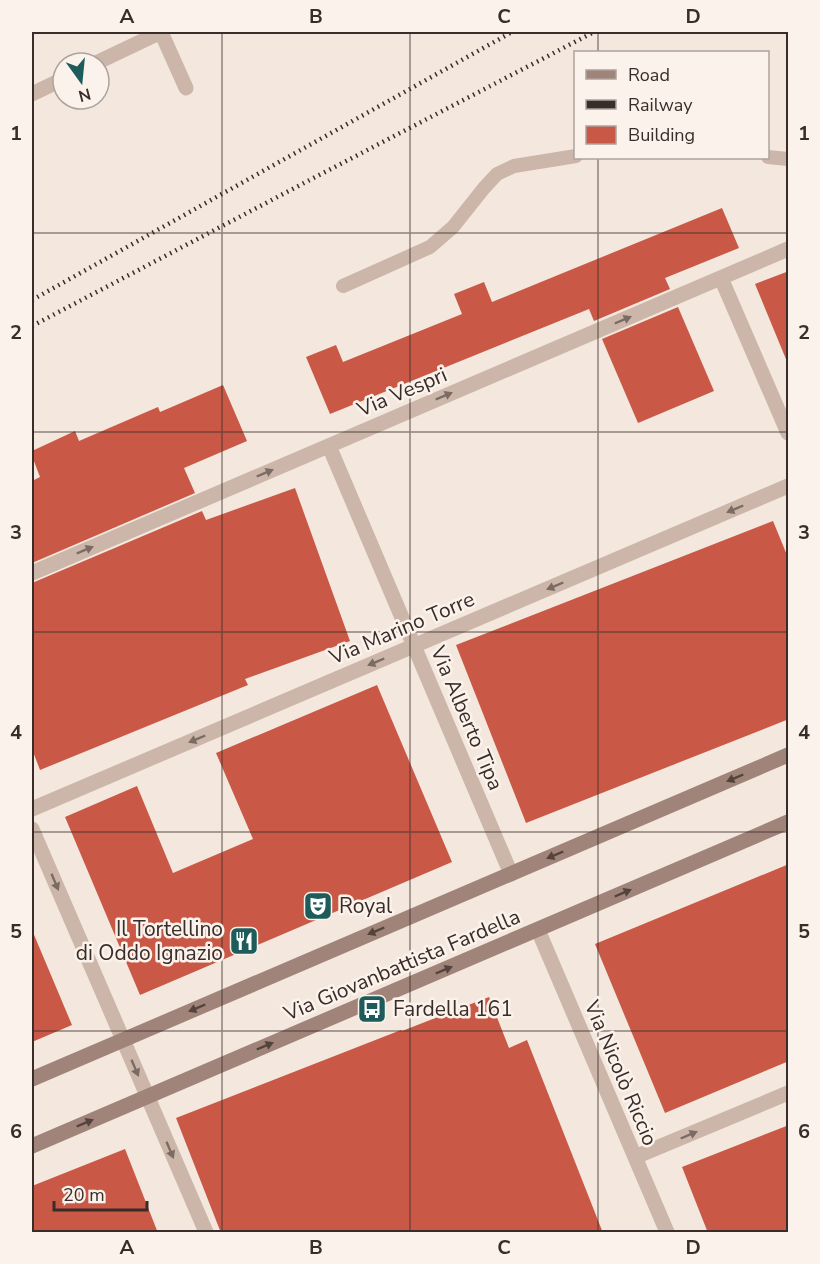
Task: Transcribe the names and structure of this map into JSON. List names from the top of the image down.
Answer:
{
  "streets": {
    "main road": ["Via Giovanbattista Fardella"],
    "street": [
      "Via Vespri",
      "Via Marino Torre",
      "Via Alberto Tipa",
      "Via Nicolò Riccio"
    ]
  },
  "crossings": [
    ["Via Vespri", "Via Alberto Tipa"],
    ["Via Marino Torre", "Via Alberto Tipa"],
    ["Via Alberto Tipa", "Via Giovanbattista Fardella"],
    ["Via Giovanbattista Fardella", "Via Nicolò Riccio"]
  ],
  "one_way": ["Via Vespri", "Via Marino Torre"],
  "places": {
    "theatre": ["Royal"],
    "restaurant": ["Il Tortellino di Oddo Ignazio"],
    "bus stop": ["Fardella 161"]
  },
  "legend": ["Road", "Railway", "Building"],
  "scale_bar": "20 m",
  "north": "bottom",
  "grid": {
    "columns": [
      "A",
      "B",
      "C",
      "D"
    ],
    "rows": [
      "1",
      "2",
      "3",
      "4",
      "5",
      "6"
    ]
  }
}
